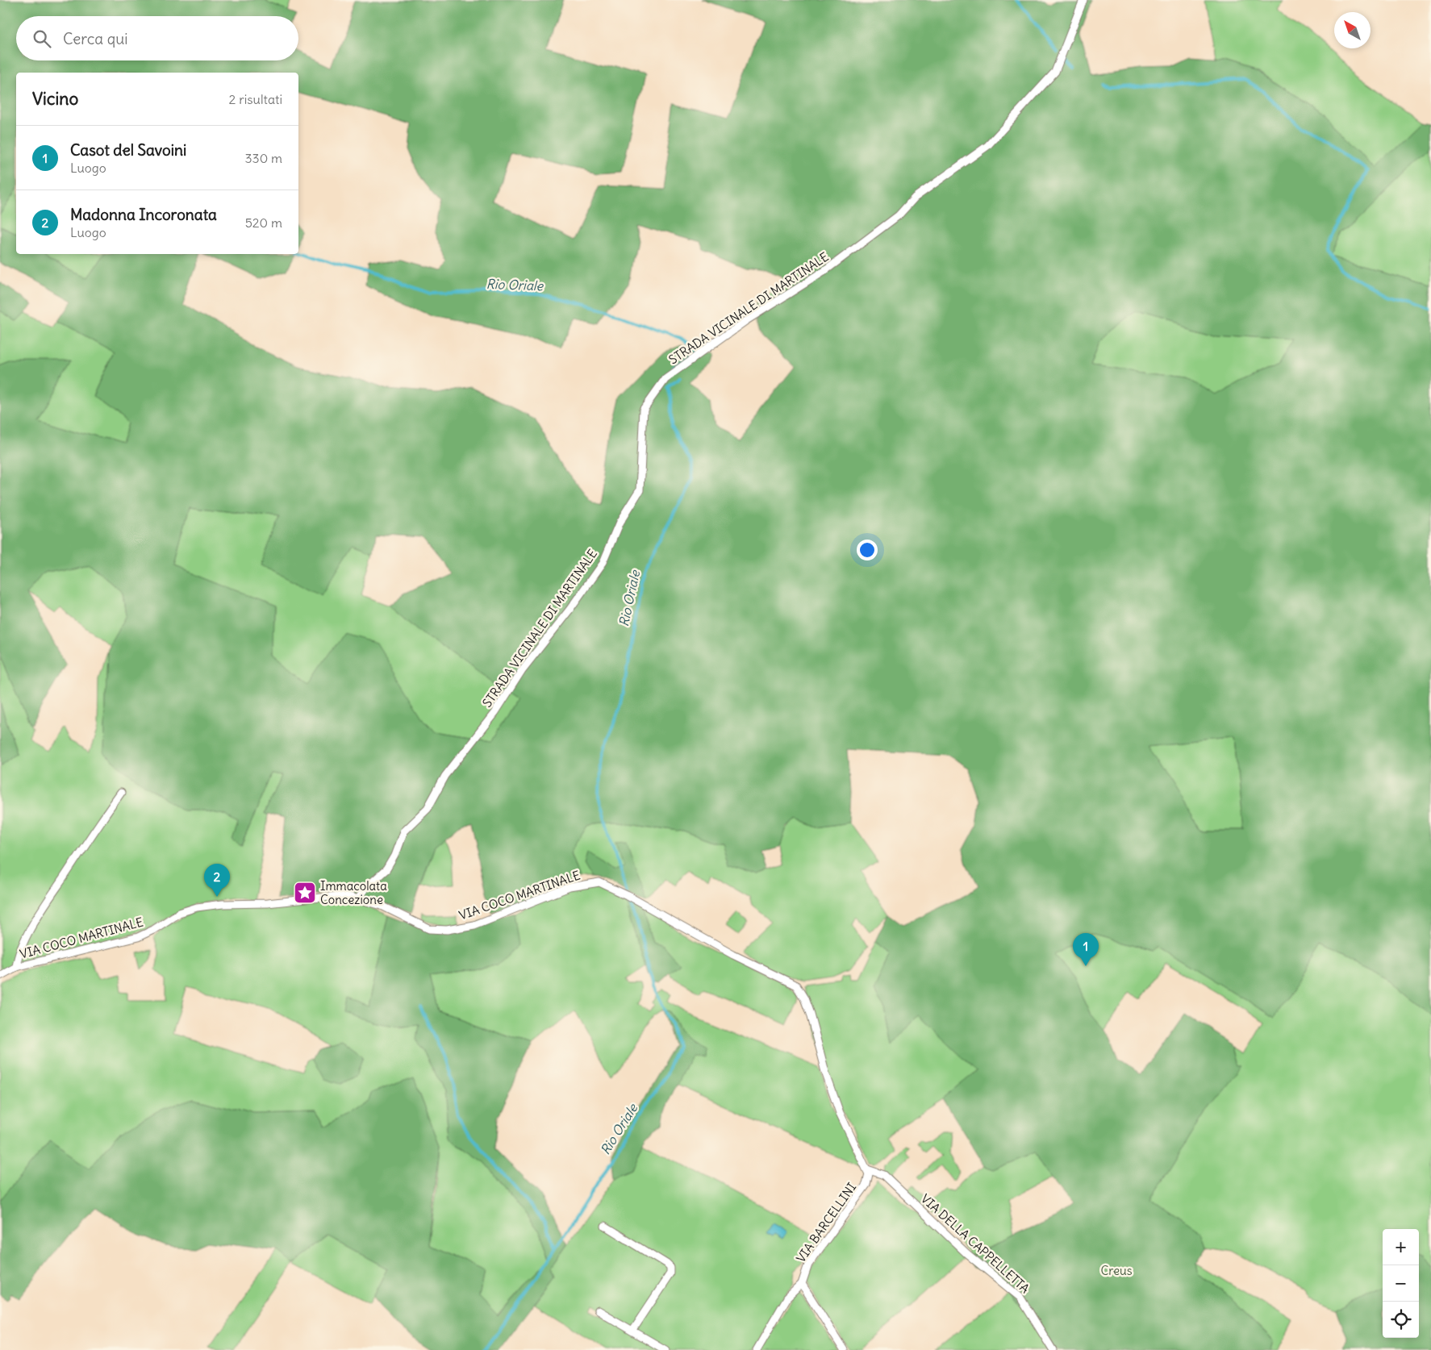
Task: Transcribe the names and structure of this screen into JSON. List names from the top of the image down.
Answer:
{
  "streets": {
    "street": [
      "STRADA VICINALE DI MARTINALE",
      "VIA COCO MARTINALE",
      "VIA BARCELLINI",
      "VIA DELLA CAPPELLETTA"
    ]
  },
  "crossings": [
    ["STRADA VICINALE DI MARTINALE", "VIA COCO MARTINALE"],
    ["VIA COCO MARTINALE", "VIA BARCELLINI"],
    ["VIA COCO MARTINALE", "VIA DELLA CAPPELLETTA"],
    ["VIA BARCELLINI", "VIA DELLA CAPPELLETTA"]
  ],
  "water": ["Rio Oriale"],
  "parks": ["Creus"],
  "places": {
    "place": ["Immacolata Concezione"]
  },
  "north": "top left",
  "page": {
    "search": "Cerca qui",
    "heading": ["Vicino", "2 risultati"],
    "list": [
      {
        "mark": "1",
        "name": "Casot del Savoini",
        "note": "Luogo",
        "value": "330 m"
      },
      {
        "mark": "2",
        "name": "Madonna Incoronata",
        "note": "Luogo",
        "value": "520 m"
      }
    ],
    "pins": ["2", "1"],
    "map_buttons": ["+", "−"]
  }
}
